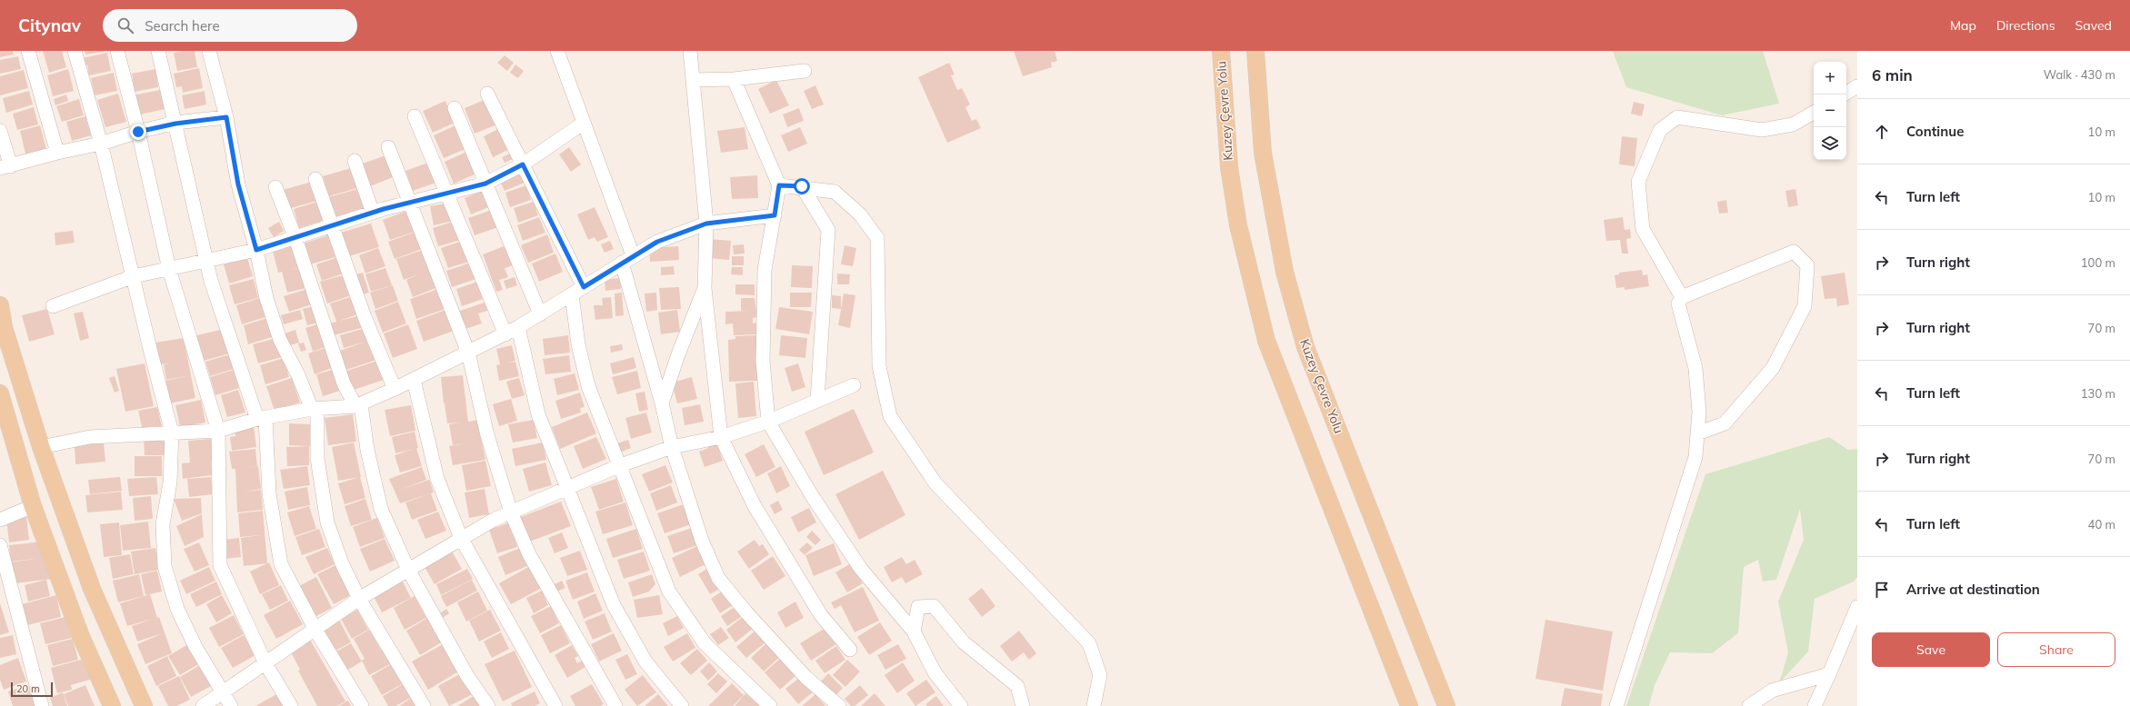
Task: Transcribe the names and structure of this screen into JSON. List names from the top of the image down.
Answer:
{
  "streets": {
    "main road": ["Kuzey Çevre Yolu"]
  },
  "scale_bar": "20 m",
  "page": {
    "header": "Citynav",
    "search": "Search here",
    "nav": ["Map", "Directions", "Saved"],
    "heading": ["6 min", "Walk · 430 m"],
    "map_buttons": ["+", "−"],
    "list": [
      ["Continue", "10 m"],
      ["Turn left", "10 m"],
      ["Turn right", "100 m"],
      ["Turn right", "70 m"],
      ["Turn left", "130 m"],
      ["Turn right", "70 m"],
      ["Turn left", "40 m"],
      "Arrive at destination"
    ],
    "buttons": ["Save", "Share"],
    "scale": "20 m"
  }
}
